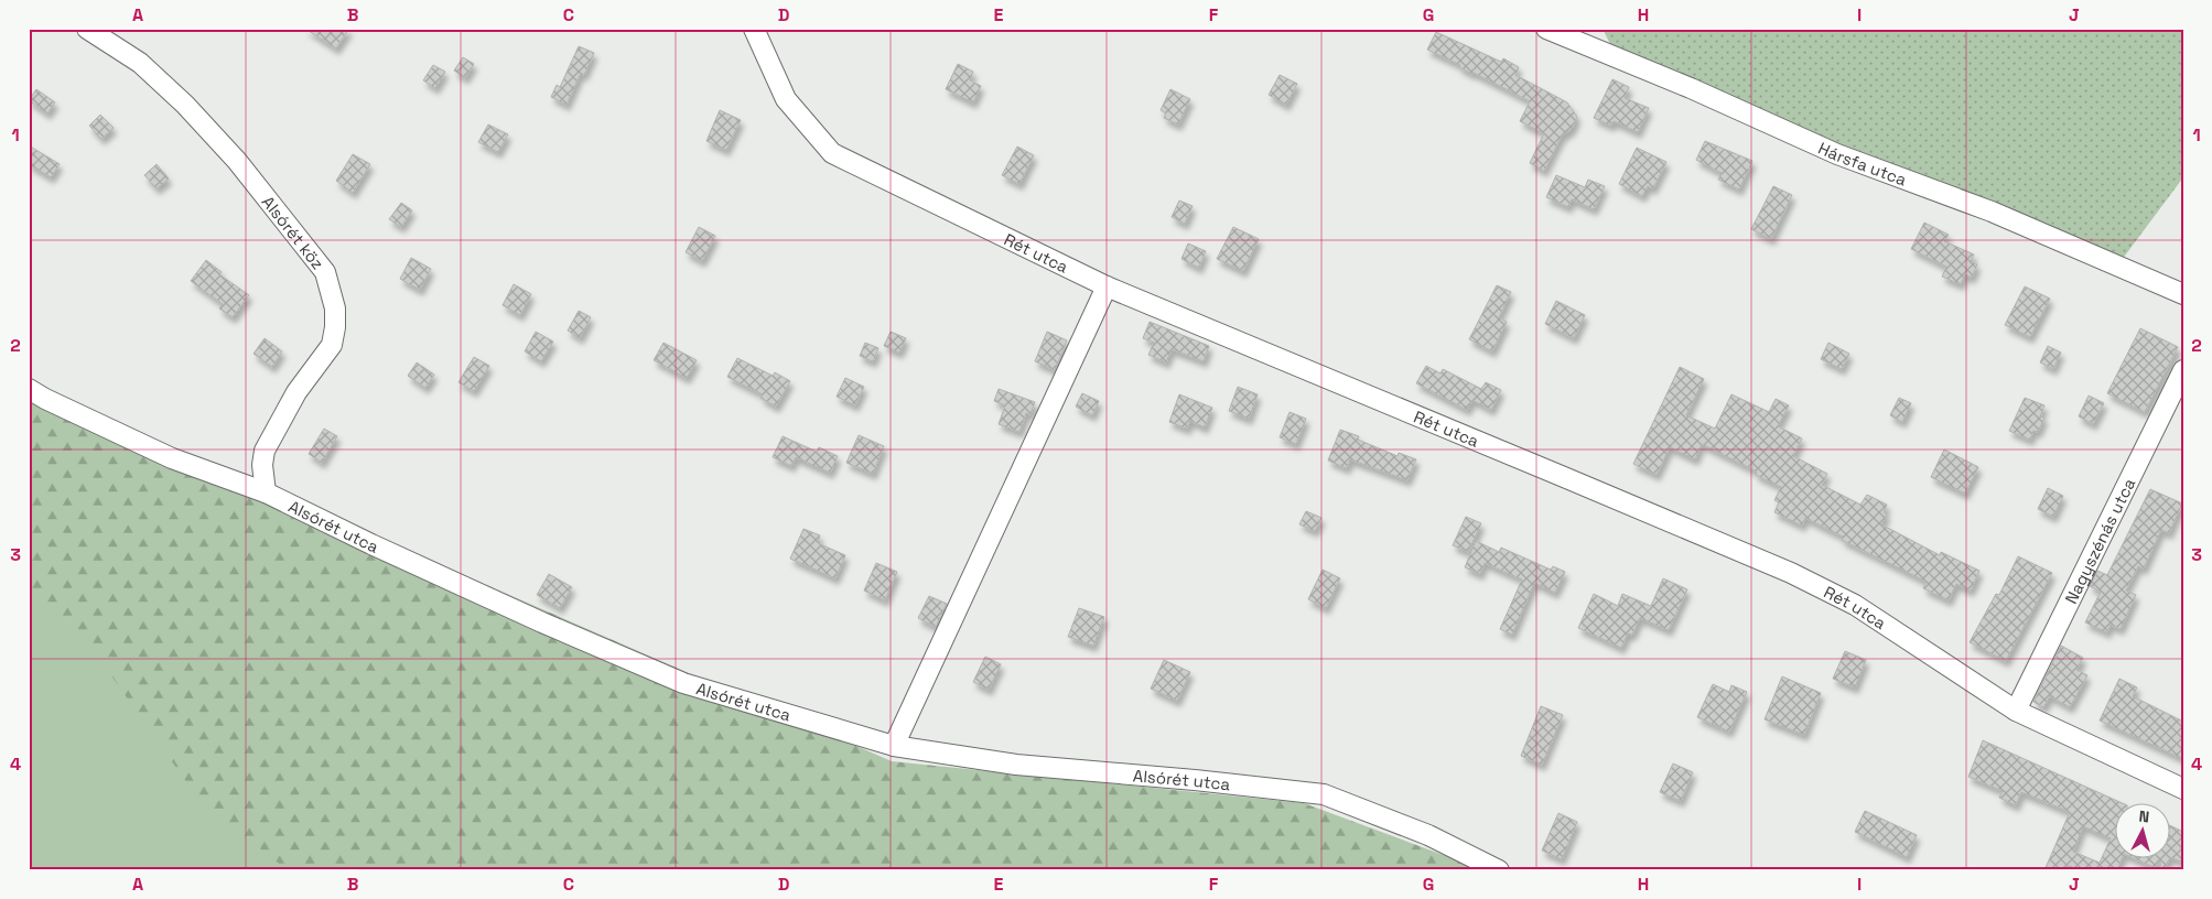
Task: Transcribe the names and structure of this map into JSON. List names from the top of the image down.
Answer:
{
  "streets": {
    "street": [
      "Hársfa utca",
      "Alsórét köz",
      "Rét utca",
      "Alsórét utca",
      "Nagyszénás utca"
    ]
  },
  "crossings": [
    ["Alsórét köz", "Alsórét utca"],
    ["Rét utca", "Nagyszénás utca"]
  ],
  "north": "top",
  "grid": {
    "columns": [
      "A",
      "B",
      "C",
      "D",
      "E",
      "F",
      "G",
      "H",
      "I",
      "J"
    ],
    "rows": [
      "1",
      "2",
      "3",
      "4"
    ]
  }
}
